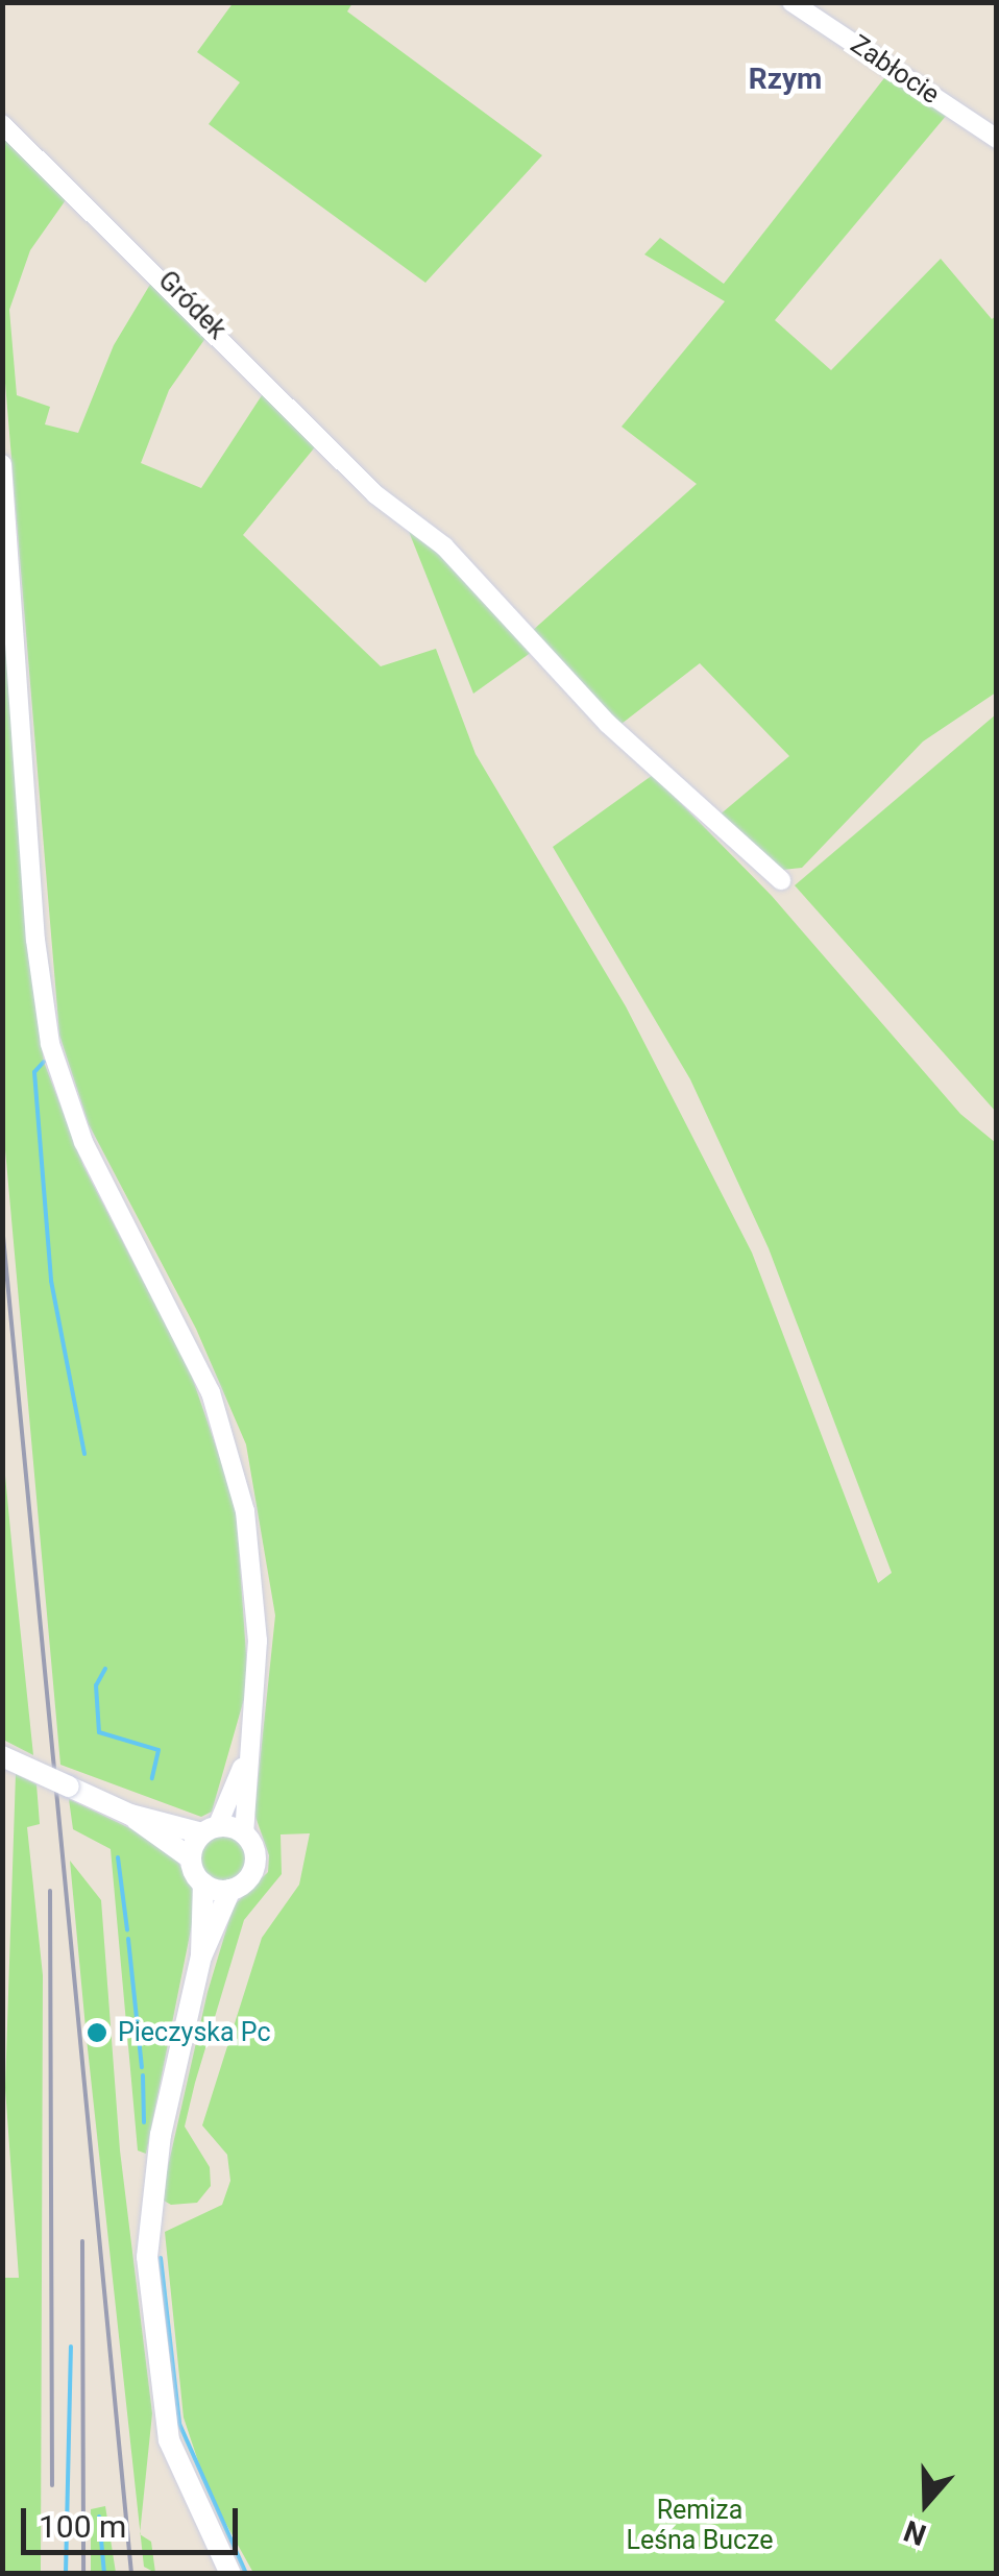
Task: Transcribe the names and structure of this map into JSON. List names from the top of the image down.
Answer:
{
  "streets": {
    "street": ["Zabłocie", "Gródek"]
  },
  "districts": ["Rzym"],
  "parks": ["Remiza Leśna Bucze"],
  "places": ["Pieczyska Pc"],
  "scale_bar": "100 m",
  "north": "bottom"
}
